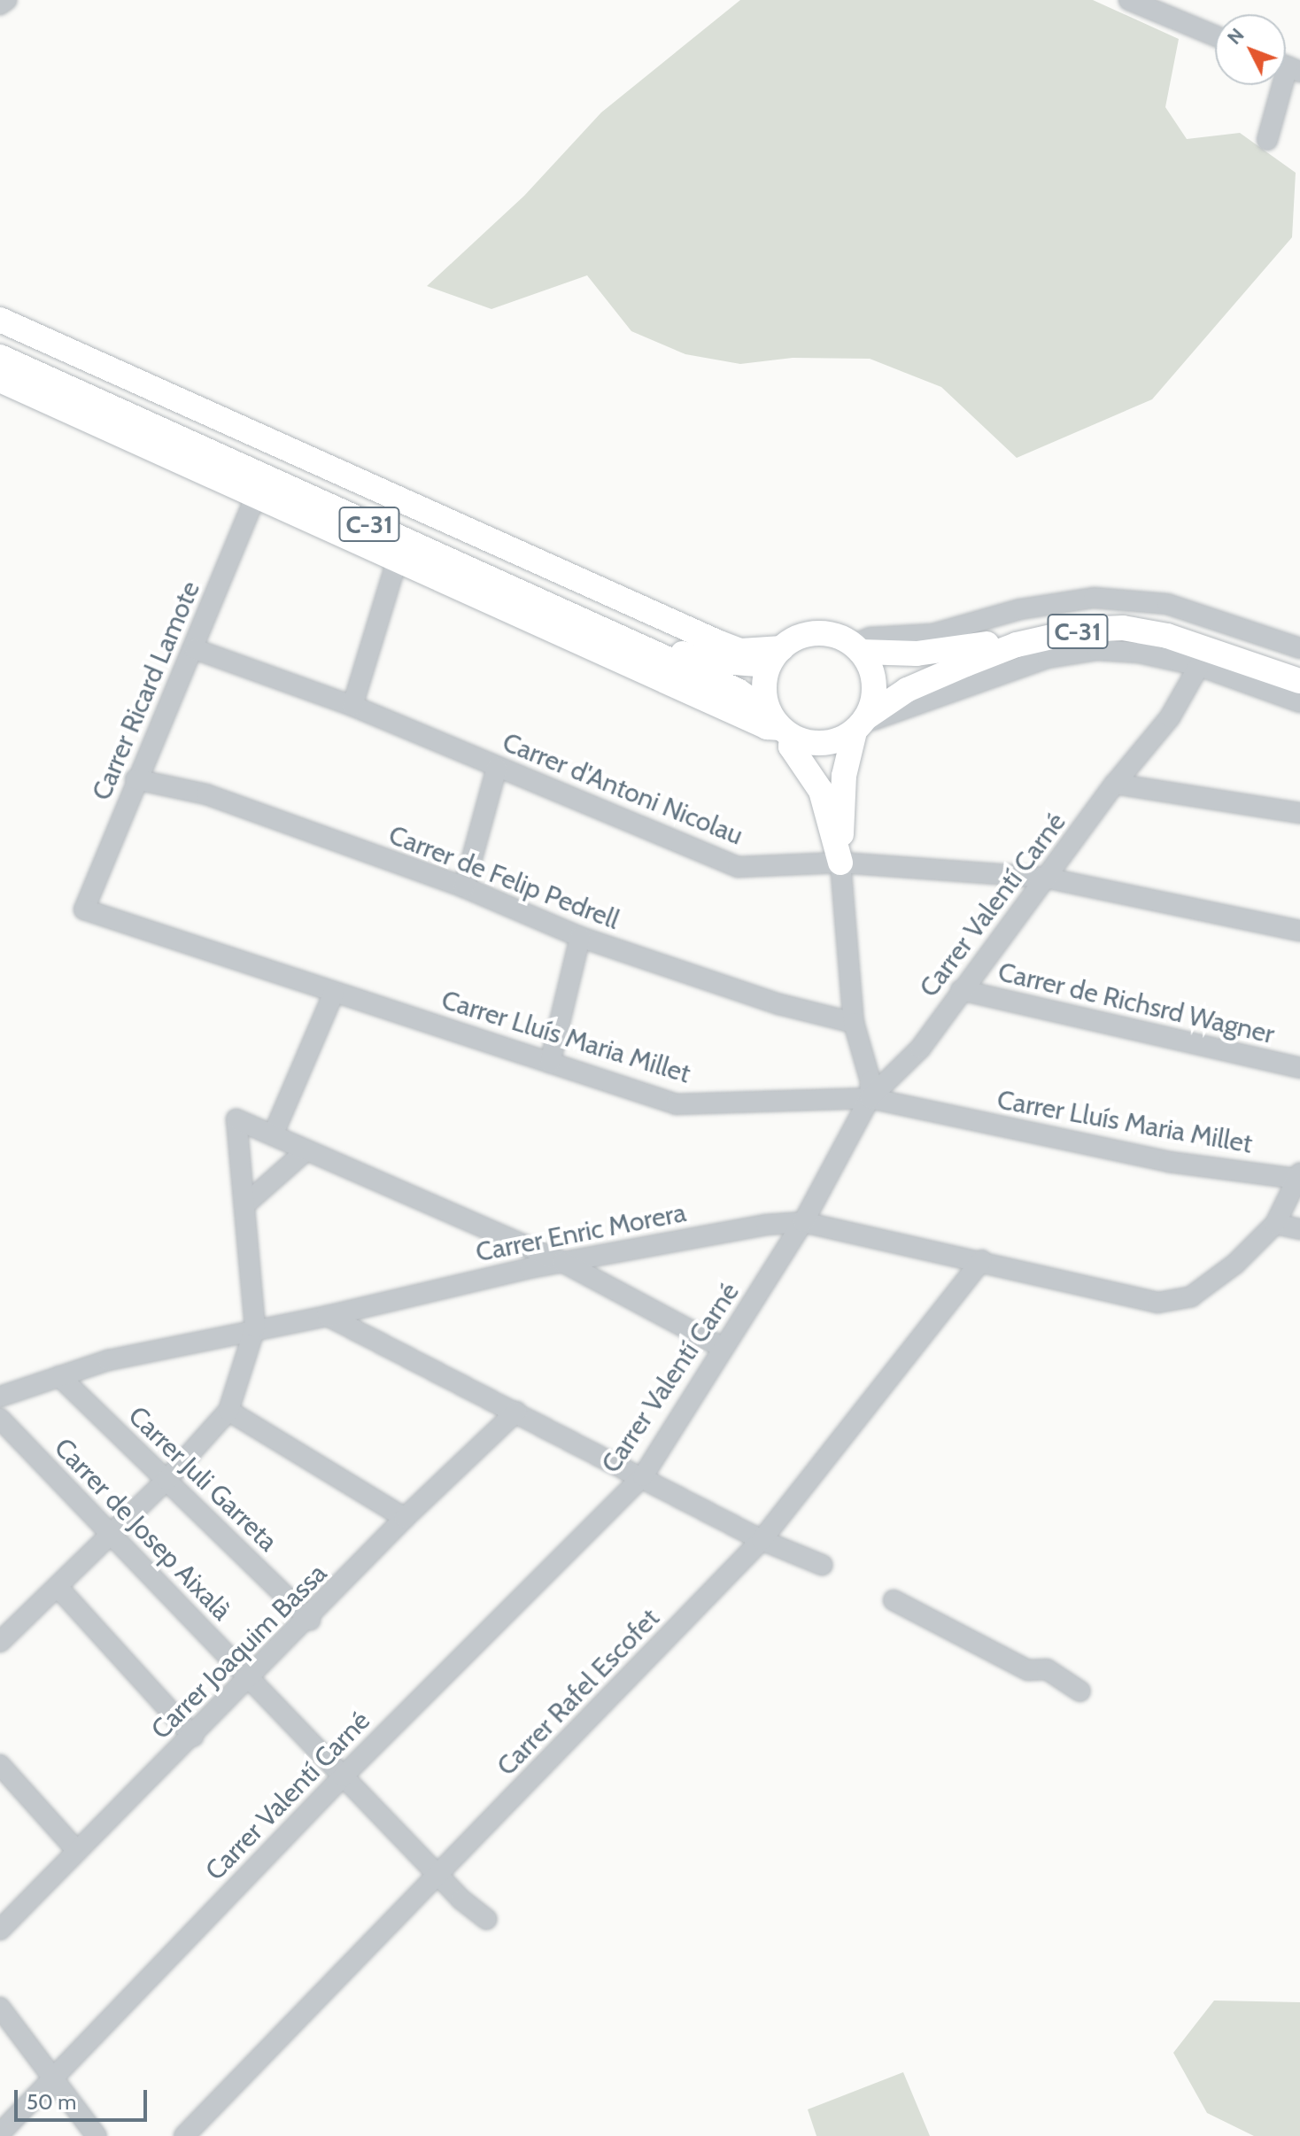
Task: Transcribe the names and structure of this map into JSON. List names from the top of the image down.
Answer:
{
  "streets": {
    "main road": ["C-31"],
    "street": [
      "Carrer Ricard Lamote",
      "Carrer d'Antoni Nicolau",
      "Carrer de Felip Pedrell",
      "Carrer Valentí Carné",
      "Carrer de Richsrd Wagner",
      "Carrer Lluís Maria Millet",
      "Carrer Enric Morera",
      "Carrer Juli Garreta",
      "Carrer de Josep Aixalà",
      "Carrer Joaquim Bassa",
      "Carrer Rafel Escofet"
    ]
  },
  "crossings": [
    ["Carrer Ricard Lamote", "Carrer d'Antoni Nicolau"],
    ["Carrer Ricard Lamote", "Carrer de Felip Pedrell"],
    ["Carrer Ricard Lamote", "Carrer Lluís Maria Millet"],
    ["Carrer d'Antoni Nicolau", "Carrer Valentí Carné"],
    ["Carrer Valentí Carné", "Carrer de Richsrd Wagner"],
    ["Carrer Valentí Carné", "Carrer Lluís Maria Millet"],
    ["Carrer Valentí Carné", "Carrer Enric Morera"],
    ["Carrer Valentí Carné", "Carrer de Josep Aixalà"],
    ["Carrer Enric Morera", "Carrer Juli Garreta"],
    ["Carrer Enric Morera", "Carrer Rafel Escofet"],
    ["Carrer Juli Garreta", "Carrer Joaquim Bassa"],
    ["Carrer de Josep Aixalà", "Carrer Joaquim Bassa"],
    ["Carrer de Josep Aixalà", "Carrer Rafel Escofet"]
  ],
  "scale_bar": "50 m",
  "north": "top left"
}
